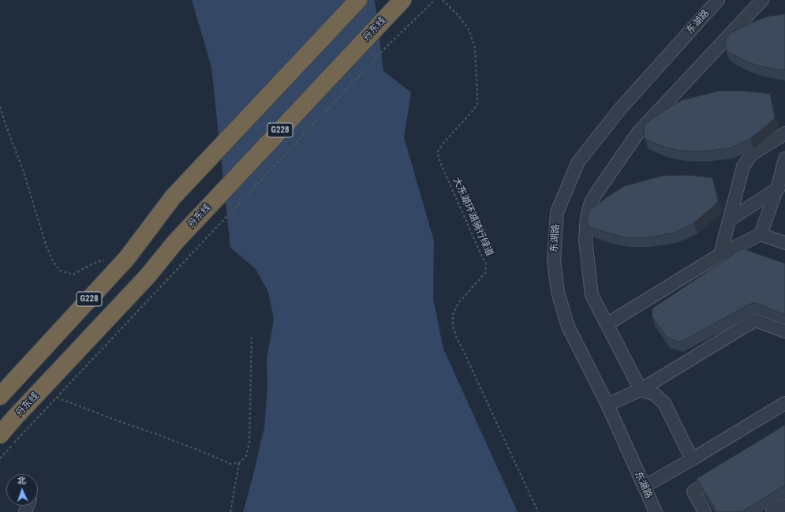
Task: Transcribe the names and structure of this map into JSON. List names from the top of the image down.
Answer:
{
  "streets": {
    "highway": ["丹东线", "G228"],
    "street": ["东湖路"],
    "path": ["大东湖环湖骑行绿道"]
  },
  "north": "top"
}
